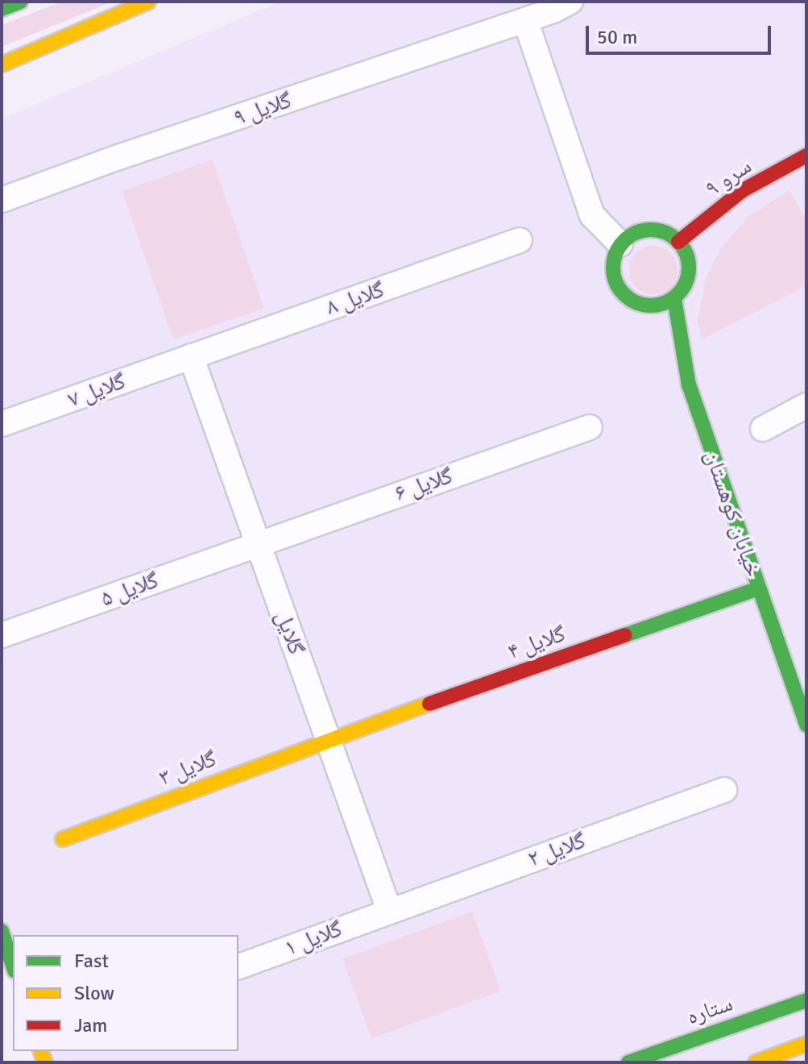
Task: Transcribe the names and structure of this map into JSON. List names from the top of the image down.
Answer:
{
  "streets": {
    "street": [
      "گلایل ۹",
      "سرو ۹",
      "گلایل ۸",
      "گلایل ۷",
      "گلایل ۶",
      "خیابان کوهستان",
      "گلایل ۵",
      "گلایل",
      "گلایل ۴",
      "گلایل ۳",
      "گلایل ۲",
      "گلایل ۱",
      "ستاره"
    ]
  },
  "crossings": [
    ["سرو ۹", "خیابان کوهستان"],
    ["گلایل ۸", "گلایل ۷"],
    ["گلایل ۸", "گلایل"],
    ["گلایل ۷", "گلایل"],
    ["گلایل ۶", "گلایل ۵"],
    ["گلایل ۶", "گلایل"],
    ["خیابان کوهستان", "گلایل ۴"],
    ["گلایل ۵", "گلایل"],
    ["گلایل", "گلایل ۴"],
    ["گلایل", "گلایل ۳"],
    ["گلایل", "گلایل ۲"],
    ["گلایل", "گلایل ۱"],
    ["گلایل ۴", "گلایل ۳"],
    ["گلایل ۲", "گلایل ۱"]
  ],
  "legend": ["Fast", "Slow", "Jam"],
  "scale_bar": "50 m"
}
